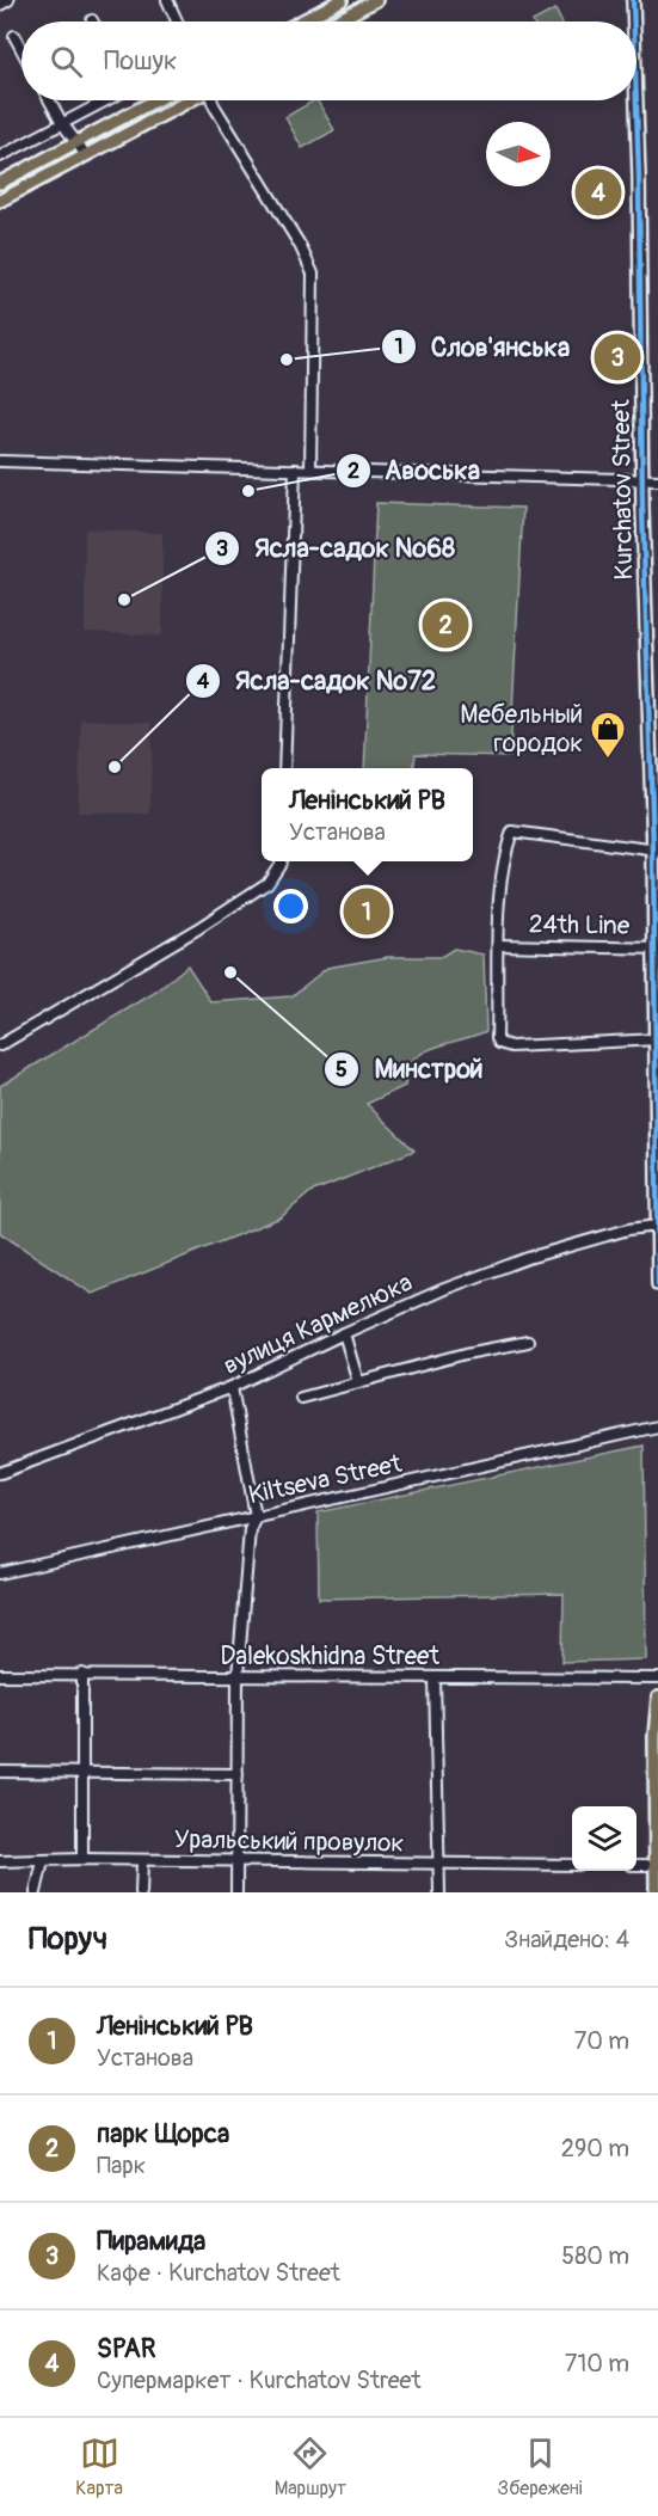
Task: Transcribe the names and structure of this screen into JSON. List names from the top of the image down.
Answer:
{
  "streets": {
    "main road": ["Kurchatov Street"],
    "street": [
      "24th Line",
      "вулиця Кармелюка",
      "Kiltseva Street",
      "Dalekoskhidna Street",
      "Уральський провулок"
    ]
  },
  "crossings": [
    ["Kurchatov Street", "24th Line"],
    ["Kurchatov Street", "вулиця Кармелюка"]
  ],
  "places": {
    "other": [
      "Слов'янська",
      "Авоська",
      "Ясла-садок №68",
      "Ясла-садок №72",
      "Минстрой"
    ],
    "shop": ["Мебельный городок"]
  },
  "north": "right",
  "page": {
    "search": "Пошук",
    "pins": [
      "4",
      "3",
      "2",
      "1"
    ],
    "popup": ["Ленінський РВ", "Установа"],
    "heading": ["Поруч", "Знайдено: 4"],
    "list": [
      {
        "mark": "1",
        "name": "Ленінський РВ",
        "note": "Установа",
        "value": "70 m"
      },
      {
        "mark": "2",
        "name": "парк Щорса",
        "note": "Парк",
        "value": "290 m"
      },
      {
        "mark": "3",
        "name": "Пирамида",
        "note": "Кафе · Kurchatov Street",
        "value": "580 m"
      },
      {
        "mark": "4",
        "name": "SPAR",
        "note": "Супермаркет · Kurchatov Street",
        "value": "710 m"
      }
    ],
    "nav": ["Карта", "Маршрут", "Збережені"]
  }
}
